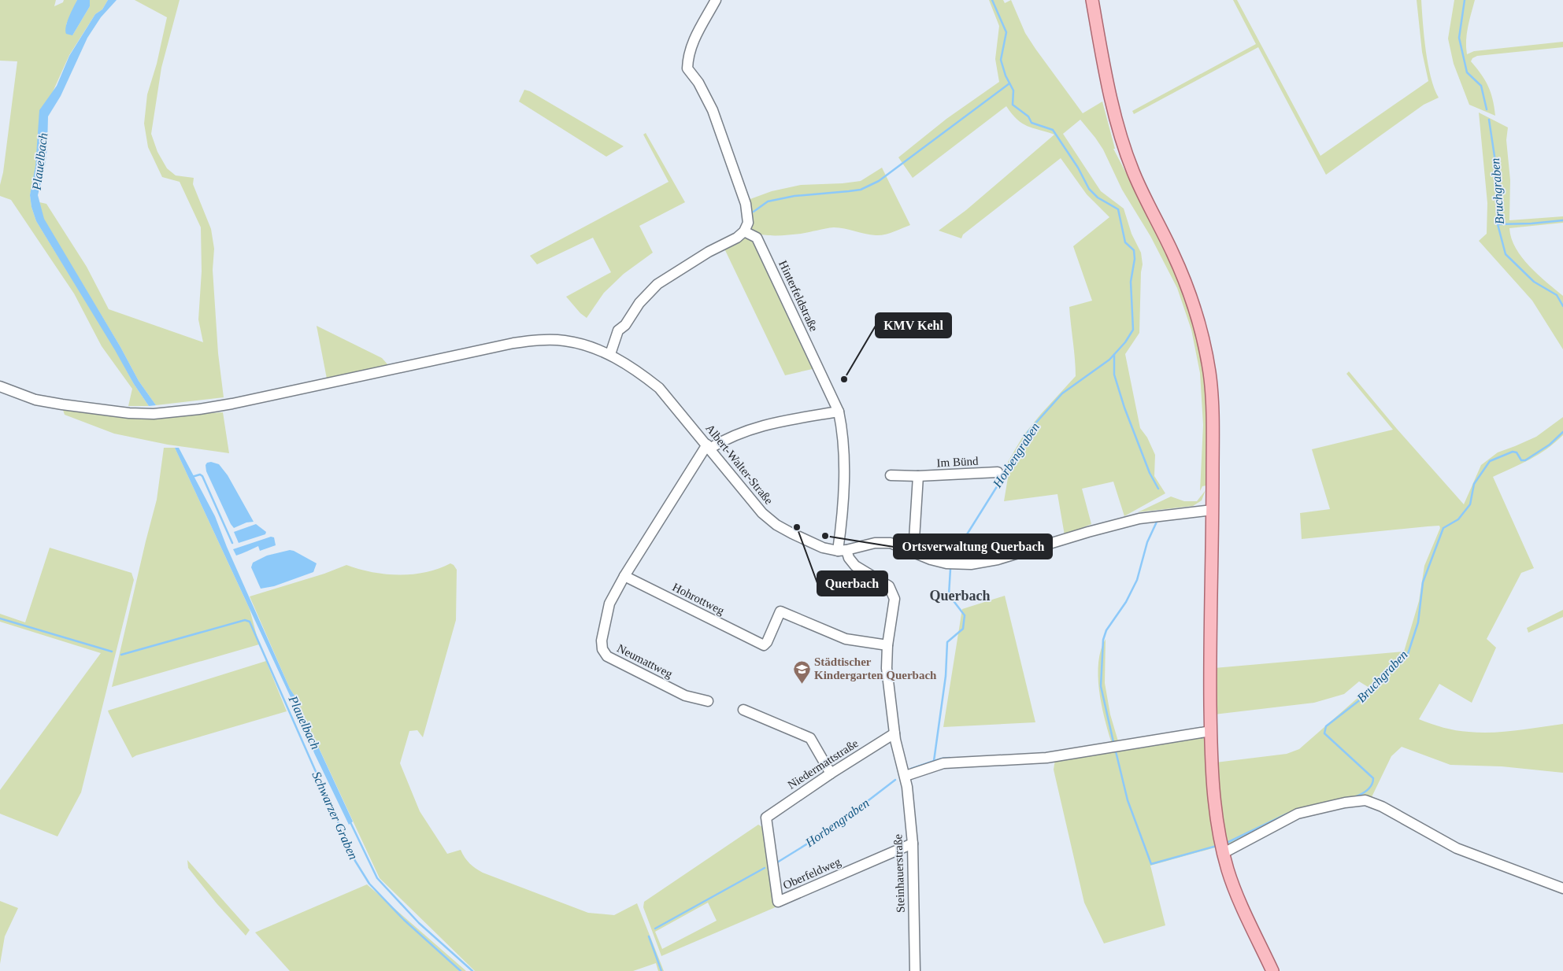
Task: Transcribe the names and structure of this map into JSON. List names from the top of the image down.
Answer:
{
  "streets": {
    "street": [
      "Hinterfeldstraße",
      "Im Bünd",
      "Albert-Walter-Straße",
      "Hohrottweg",
      "Neumattweg",
      "Niedermattstraße",
      "Oberfeldweg",
      "Steinhauerstraße"
    ]
  },
  "crossings": [
    ["Hinterfeldstraße", "Albert-Walter-Straße"],
    ["Hinterfeldstraße", "Steinhauerstraße"],
    ["Albert-Walter-Straße", "Steinhauerstraße"],
    ["Hohrottweg", "Neumattweg"],
    ["Hohrottweg", "Steinhauerstraße"],
    ["Niedermattstraße", "Oberfeldweg"],
    ["Niedermattstraße", "Steinhauerstraße"],
    ["Oberfeldweg", "Steinhauerstraße"]
  ],
  "districts": ["Querbach"],
  "water": [
    "Plauelbach",
    "Bruchgraben",
    "Horbengraben",
    "Schwarzer Graben"
  ],
  "places": {
    "other": ["KMV Kehl", "Querbach", "Ortsverwaltung Querbach"],
    "school or university": ["Städtischer Kindergarten Querbach"]
  }
}
